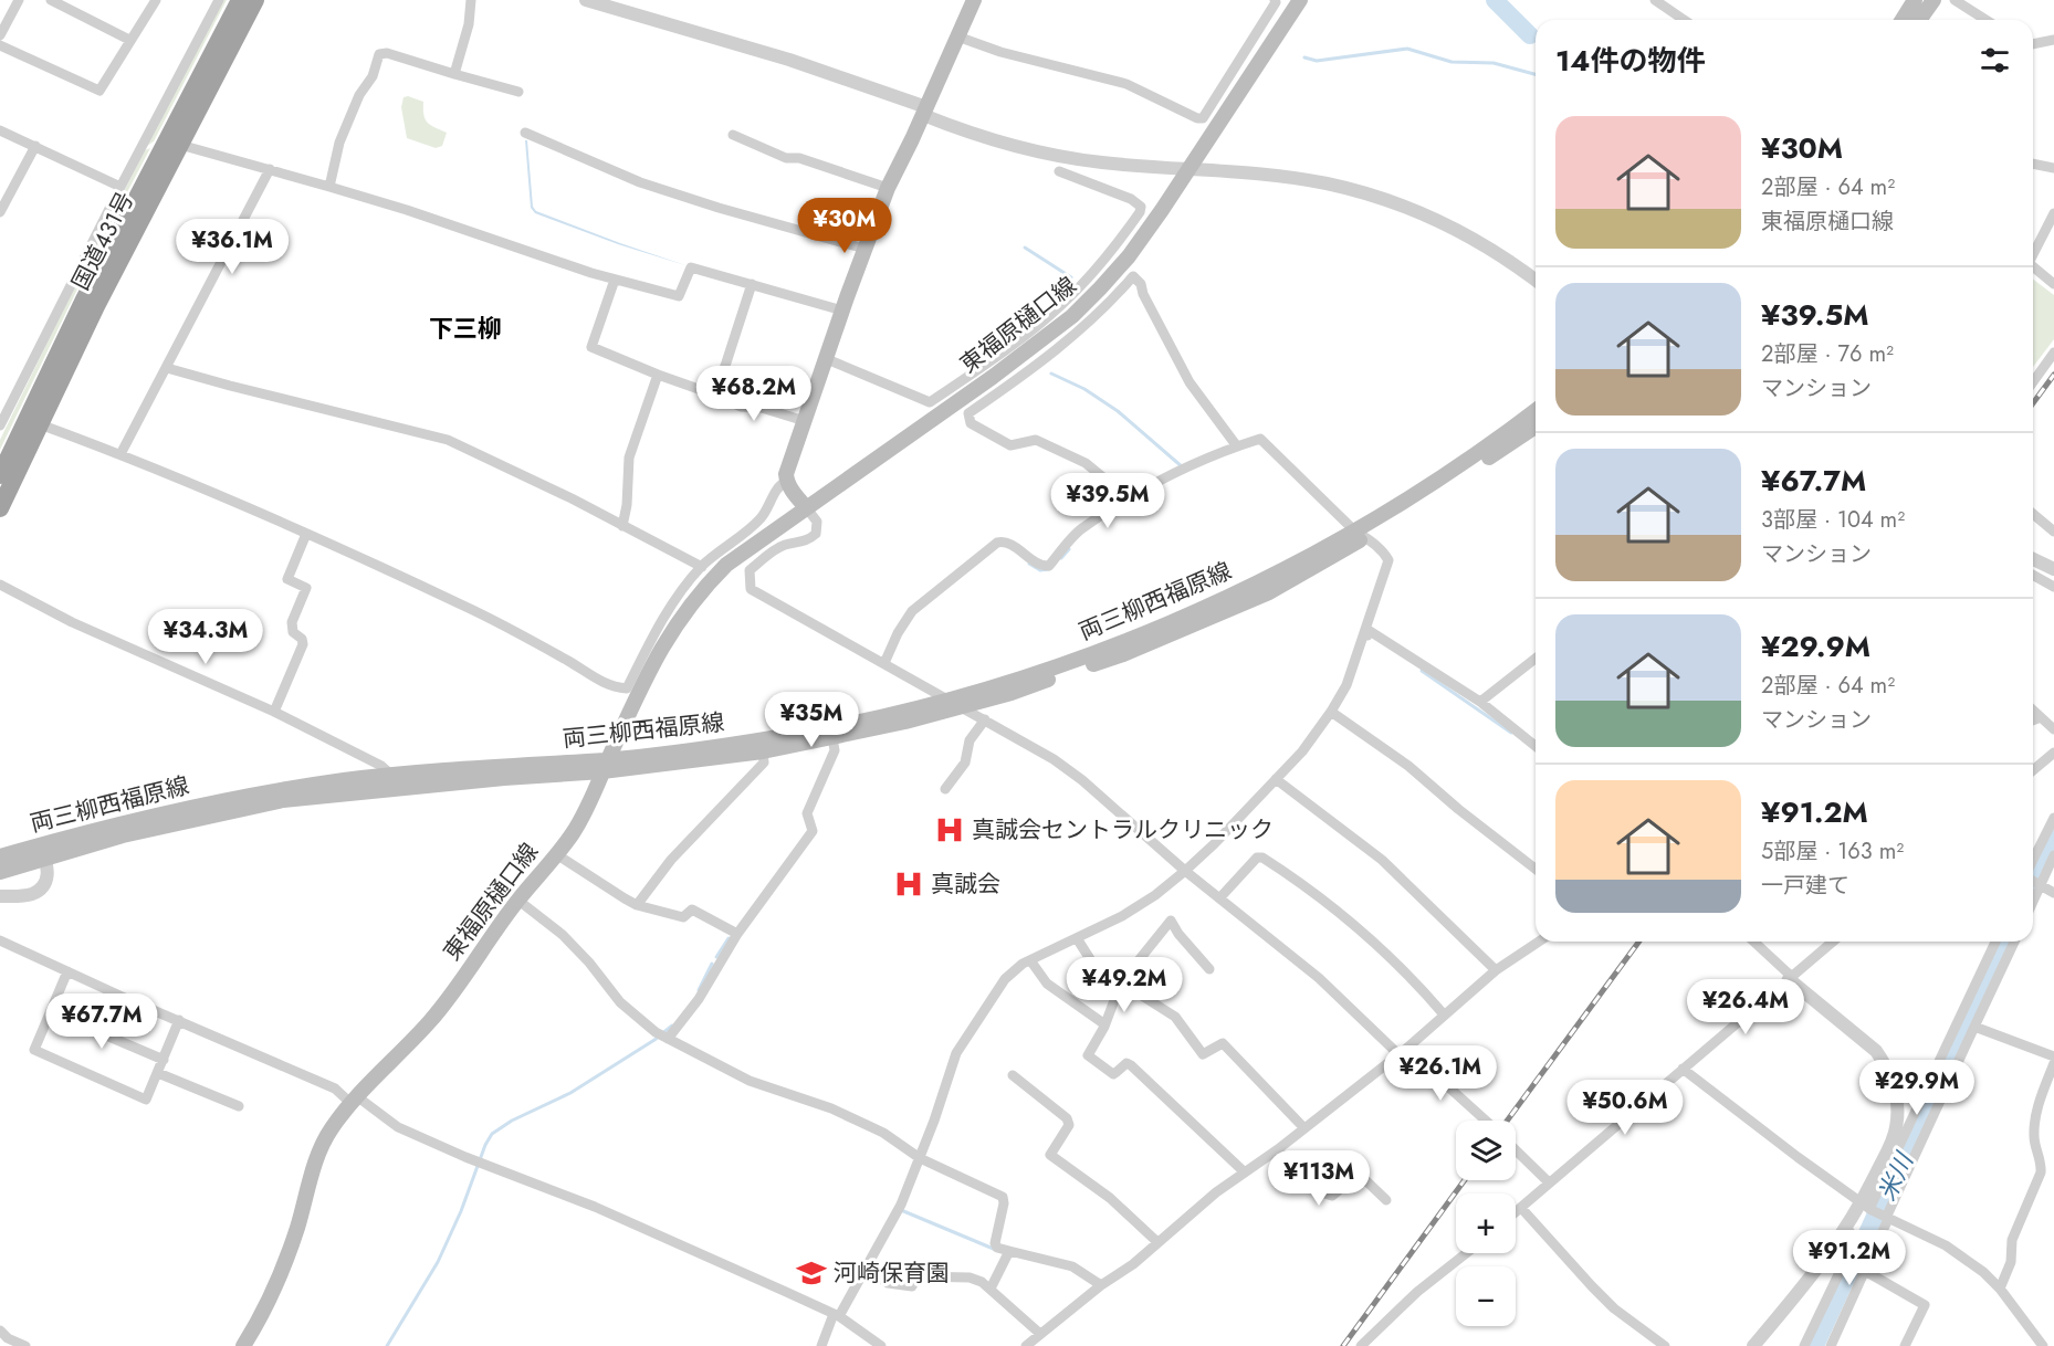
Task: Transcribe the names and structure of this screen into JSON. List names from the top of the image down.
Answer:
{
  "streets": {
    "highway": ["国道431号"],
    "main road": ["東福原樋口線", "両三柳西福原線"]
  },
  "crossings": [
    ["東福原樋口線", "両三柳西福原線"]
  ],
  "districts": ["下三柳"],
  "water": ["米川"],
  "places": {
    "hospital": ["真誠会セントラルクリニック", "真誠会"],
    "school or university": ["河崎保育園"]
  },
  "page": {
    "heading": "14件の物件",
    "list": [
      {
        "name": "¥30M",
        "note": "2部屋 · 64 m² · 東福原樋口線"
      },
      {
        "name": "¥39.5M",
        "note": "2部屋 · 76 m² · マンション"
      },
      {
        "name": "¥67.7M",
        "note": "3部屋 · 104 m² · マンション"
      },
      {
        "name": "¥29.9M",
        "note": "2部屋 · 64 m² · マンション"
      },
      {
        "name": "¥91.2M",
        "note": "5部屋 · 163 m² · 一戸建て"
      }
    ],
    "price": [
      "¥30M",
      "¥36.1M",
      "¥68.2M",
      "¥39.5M",
      "¥34.3M",
      "¥35M",
      "¥49.2M",
      "¥26.4M",
      "¥67.7M",
      "¥26.1M",
      "¥29.9M",
      "¥50.6M",
      "¥113M",
      "¥91.2M"
    ],
    "map_buttons": ["+", "−"]
  }
}
